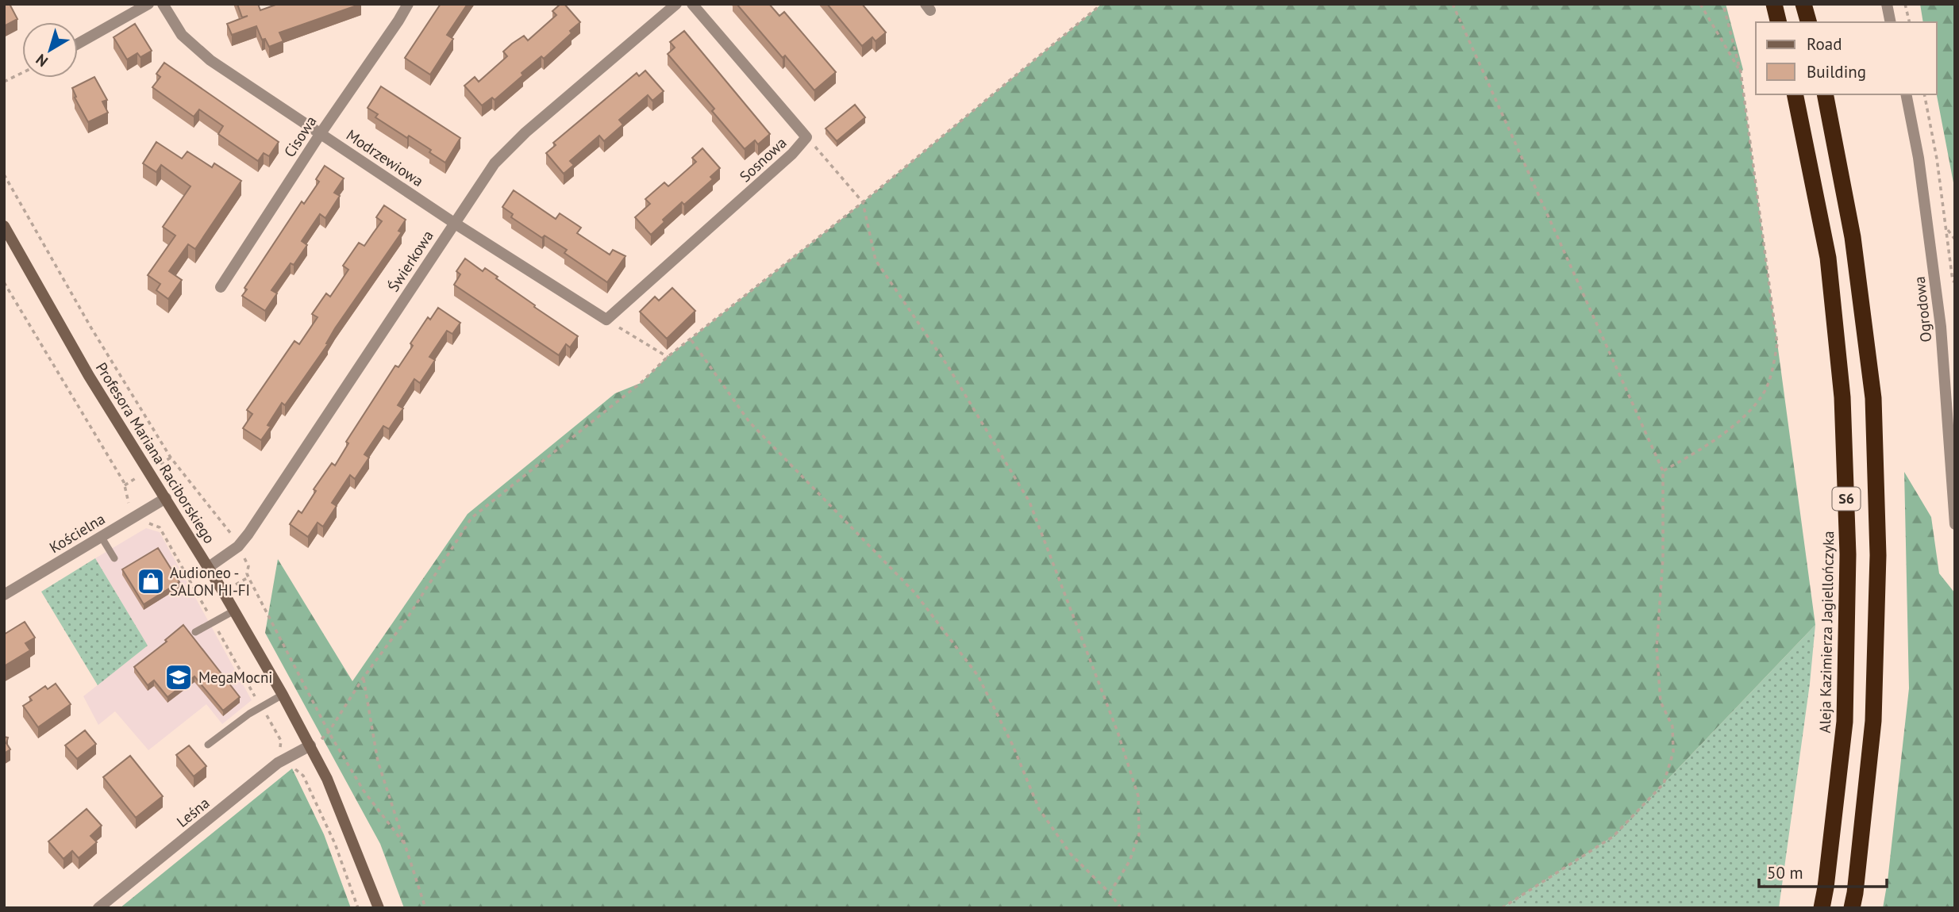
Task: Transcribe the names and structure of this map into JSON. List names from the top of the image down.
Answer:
{
  "streets": {
    "highway": ["S6", "Aleja Kazimierza Jagiellończyka"],
    "main road": ["Profesora Mariana Raciborskiego"],
    "street": [
      "Cisowa",
      "Modrzewiowa",
      "Sosnowa",
      "Świerkowa",
      "Ogrodowa",
      "Kościelna",
      "Leśna"
    ]
  },
  "crossings": [
    ["Cisowa", "Modrzewiowa"],
    ["Modrzewiowa", "Sosnowa"],
    ["Modrzewiowa", "Świerkowa"],
    ["Świerkowa", "Profesora Mariana Raciborskiego"],
    ["Profesora Mariana Raciborskiego", "Kościelna"],
    ["Profesora Mariana Raciborskiego", "Leśna"]
  ],
  "places": {
    "shop": ["Audioneo - SALON HI-FI"],
    "school or university": ["MegaMocni"]
  },
  "legend": ["Road", "Building"],
  "scale_bar": "50 m",
  "north": "bottom left"
}
